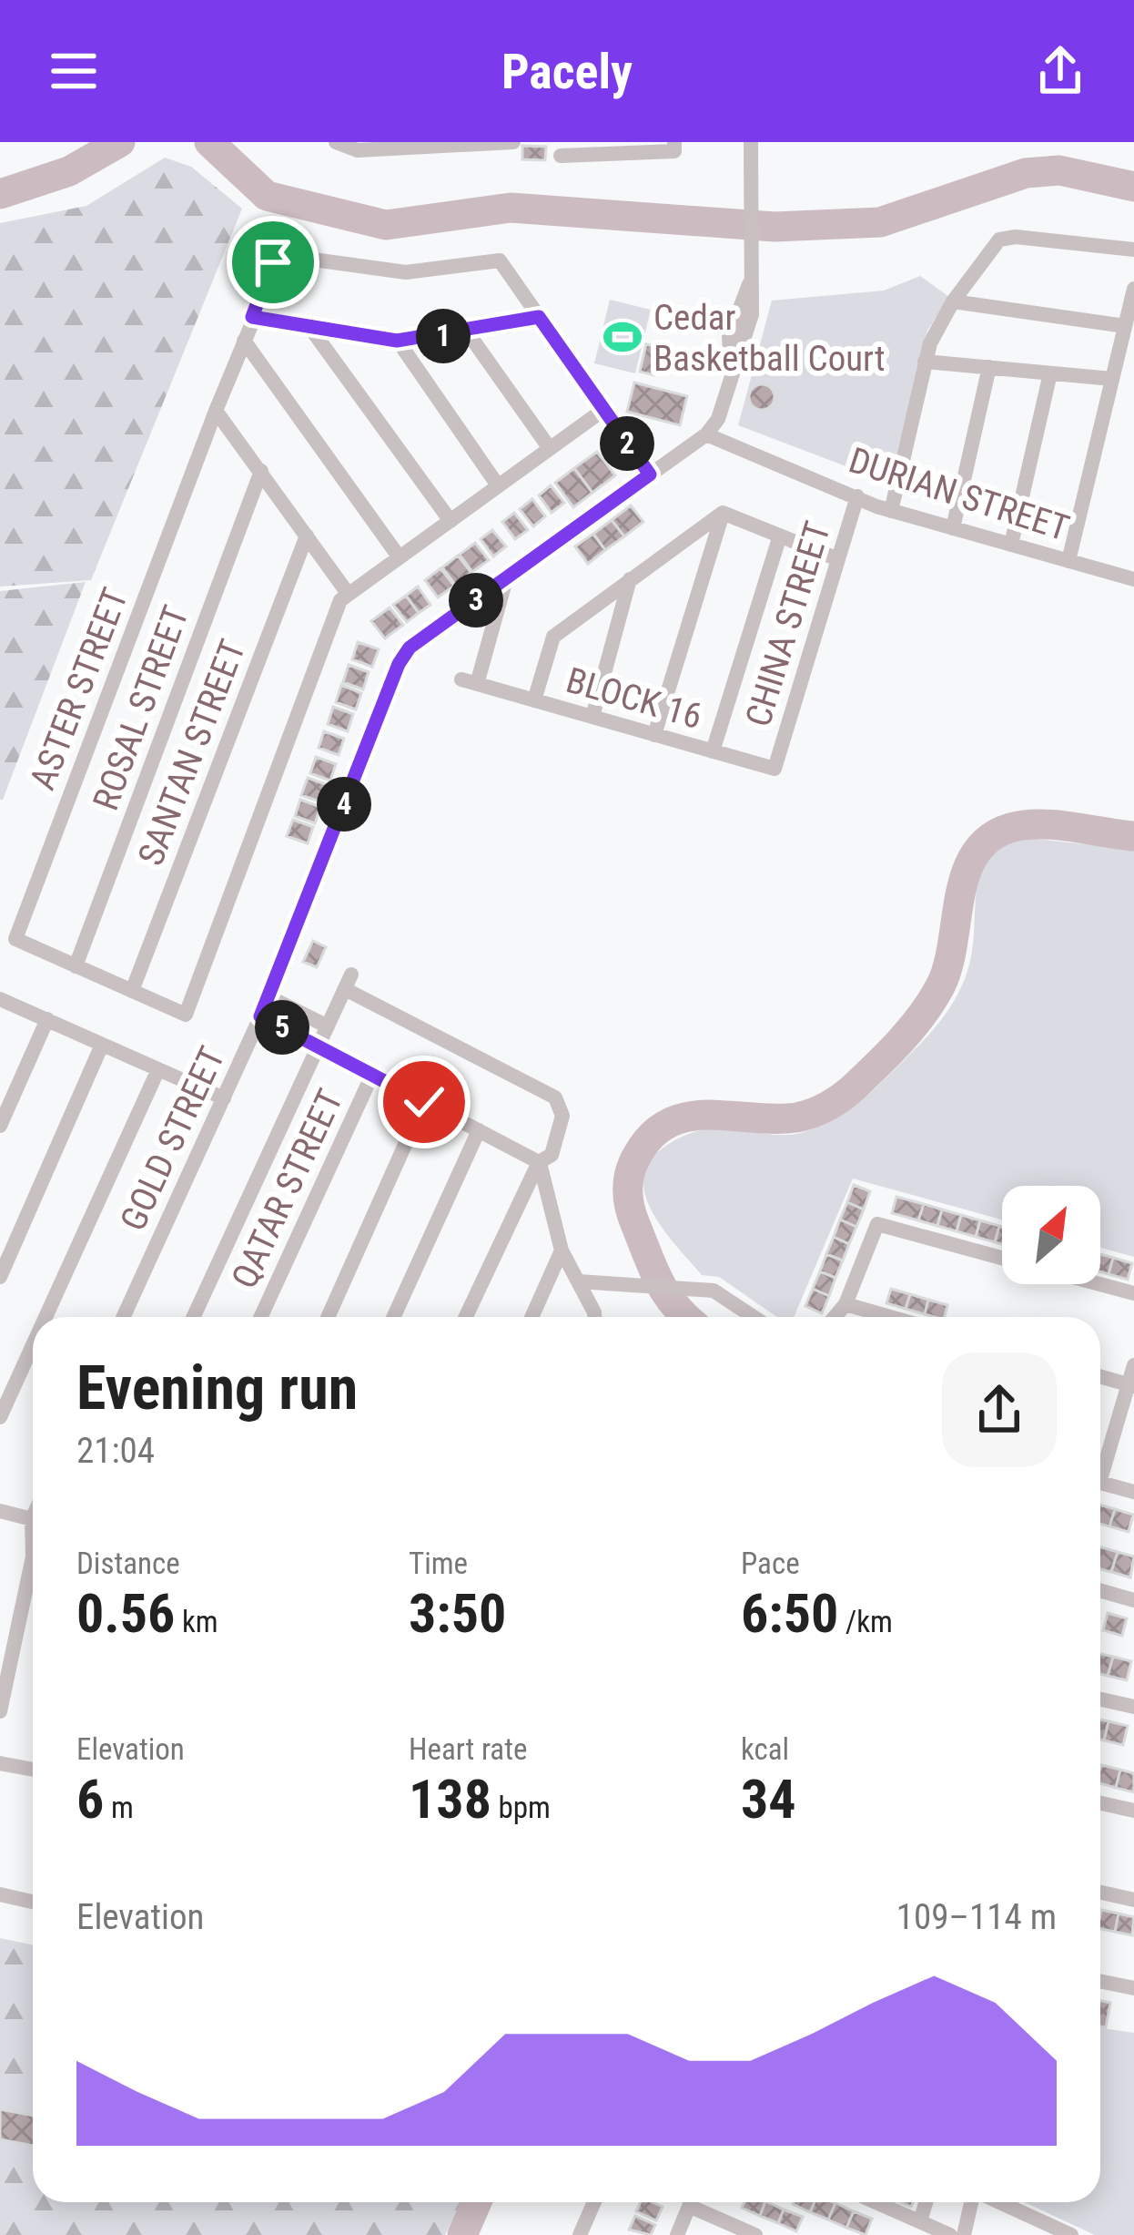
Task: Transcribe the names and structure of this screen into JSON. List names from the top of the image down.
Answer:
{
  "streets": {
    "street": [
      "DURIAN STREET",
      "CHINA STREET",
      "ASTER STREET",
      "BLOCK 16",
      "ROSAL STREET",
      "SANTAN STREET",
      "GOLD STREET",
      "QATAR STREET"
    ]
  },
  "crossings": [
    ["DURIAN STREET", "CHINA STREET"],
    ["DURIAN STREET", "GOLD STREET"],
    ["CHINA STREET", "BLOCK 16"],
    ["ASTER STREET", "ROSAL STREET"],
    ["ASTER STREET", "SANTAN STREET"],
    ["ASTER STREET", "GOLD STREET"],
    ["BLOCK 16", "GOLD STREET"]
  ],
  "places": {
    "sports": ["Cedar Basketball Court"]
  },
  "north": "top right",
  "page": {
    "header": "Pacely",
    "pins": [
      "1",
      "2",
      "3",
      "4",
      "5"
    ],
    "heading": ["Evening run", "21:04"],
    "stats": [
      ["Distance", "0.56 km"],
      ["Time", "3:50"],
      ["Pace", "6:50 /km"],
      ["Elevation", "6 m"],
      ["Heart rate", "138 bpm"],
      ["kcal", "34"]
    ],
    "chart": ["Elevation", "109–114 m"]
  }
}
